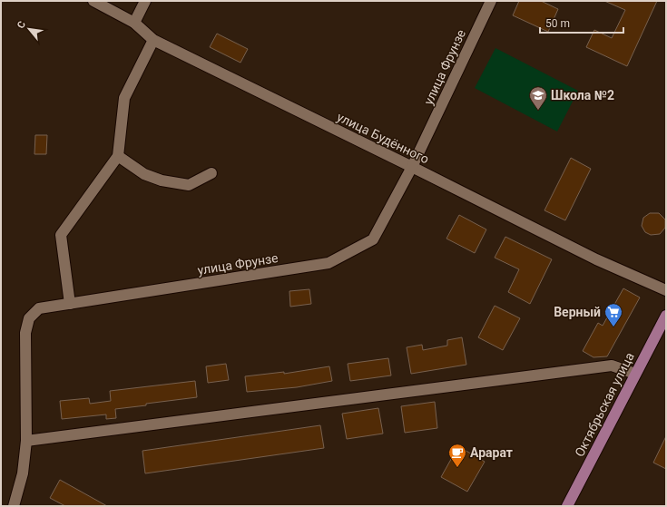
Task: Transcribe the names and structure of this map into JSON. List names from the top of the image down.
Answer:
{
  "streets": {
    "main road": ["Октябрьская улица"],
    "street": ["улица Фрунзе", "улица Будённого"]
  },
  "crossings": [
    ["улица Фрунзе", "улица Будённого"]
  ],
  "places": {
    "school or university": ["Школа №2"],
    "supermarket": ["Верный"],
    "cafe": ["Арарат"]
  },
  "scale_bar": "50 m",
  "north": "top left"
}
